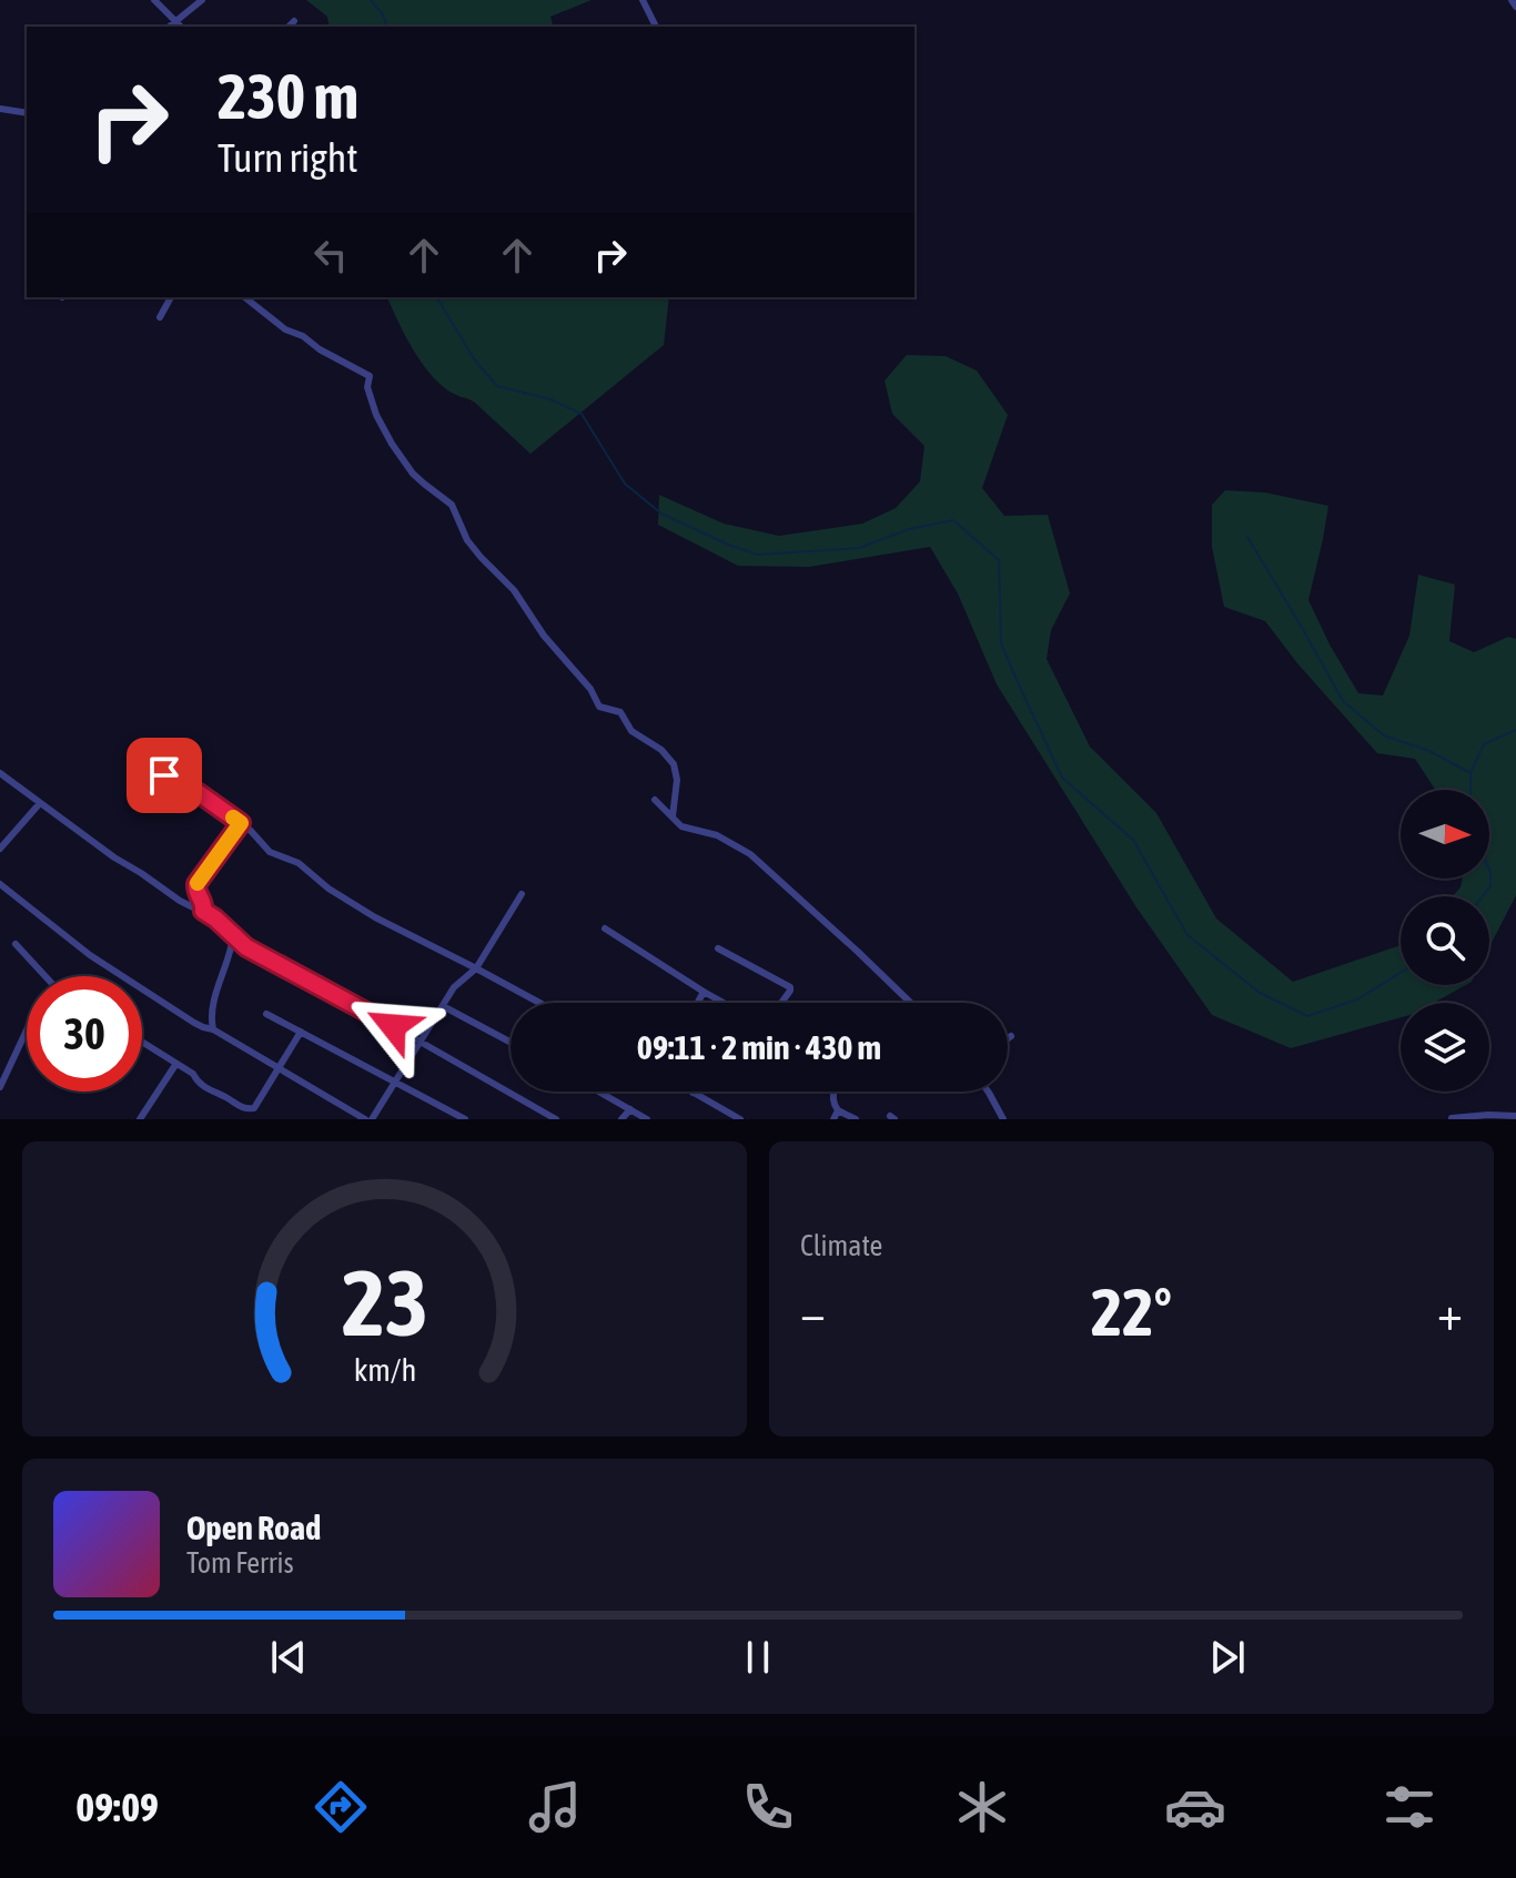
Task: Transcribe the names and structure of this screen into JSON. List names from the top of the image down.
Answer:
{
  "north": "right",
  "page": {
    "turn": ["230 m", "Turn right"],
    "limit": "30",
    "trip": "09:11 · 2 min · 430 m",
    "tile": "Climate",
    "heat": ["−", "22°", "+"],
    "song": ["Open Road", "Tom Ferris"],
    "tabs": "09:09",
    "gauge": ["23", "km/h"]
  }
}
